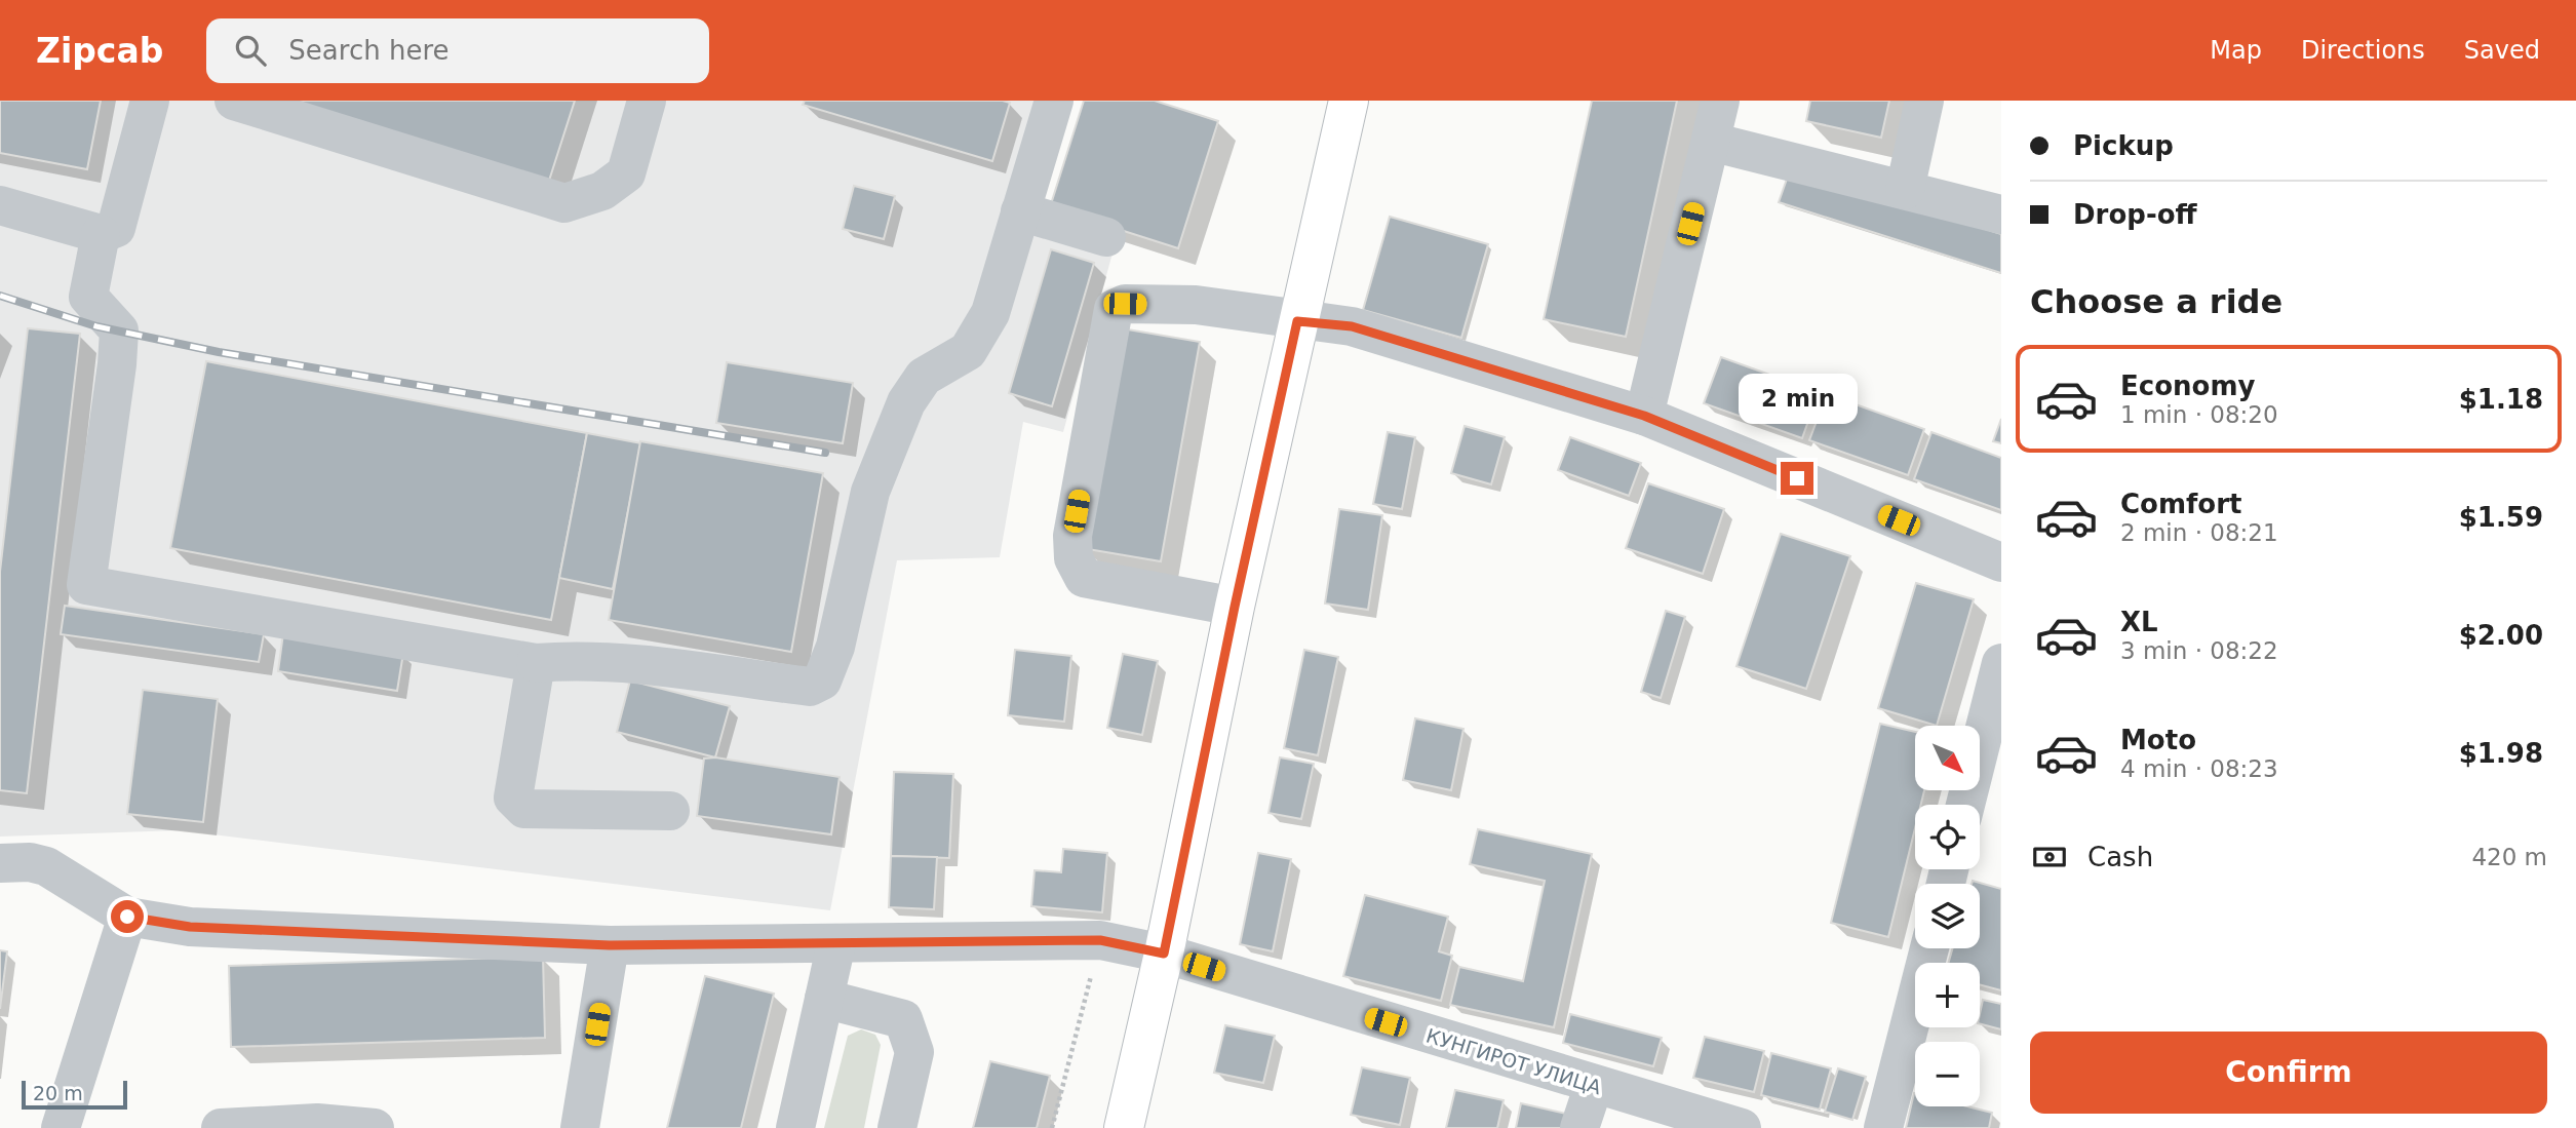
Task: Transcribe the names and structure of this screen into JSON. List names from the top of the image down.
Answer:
{
  "streets": {
    "street": ["КУНГИРОТ УЛИЦА"]
  },
  "scale_bar": "20 m",
  "north": "bottom right",
  "page": {
    "header": "Zipcab",
    "search": "Search here",
    "nav": ["Map", "Directions", "Saved"],
    "banner": ["Pickup", "Drop-off"],
    "heading": "Choose a ride",
    "list": [
      {
        "name": "Economy",
        "note": "1 min · 08:20",
        "value": "$1.18"
      },
      {
        "name": "Comfort",
        "note": "2 min · 08:21",
        "value": "$1.59"
      },
      {
        "name": "XL",
        "note": "3 min · 08:22",
        "value": "$2.00"
      },
      {
        "name": "Moto",
        "note": "4 min · 08:23",
        "value": "$1.98"
      }
    ],
    "bubble": "2 min",
    "map_buttons": ["+", "−"],
    "pay": ["Cash", "420 m"],
    "buttons": "Confirm",
    "scale": "20 m"
  }
}
